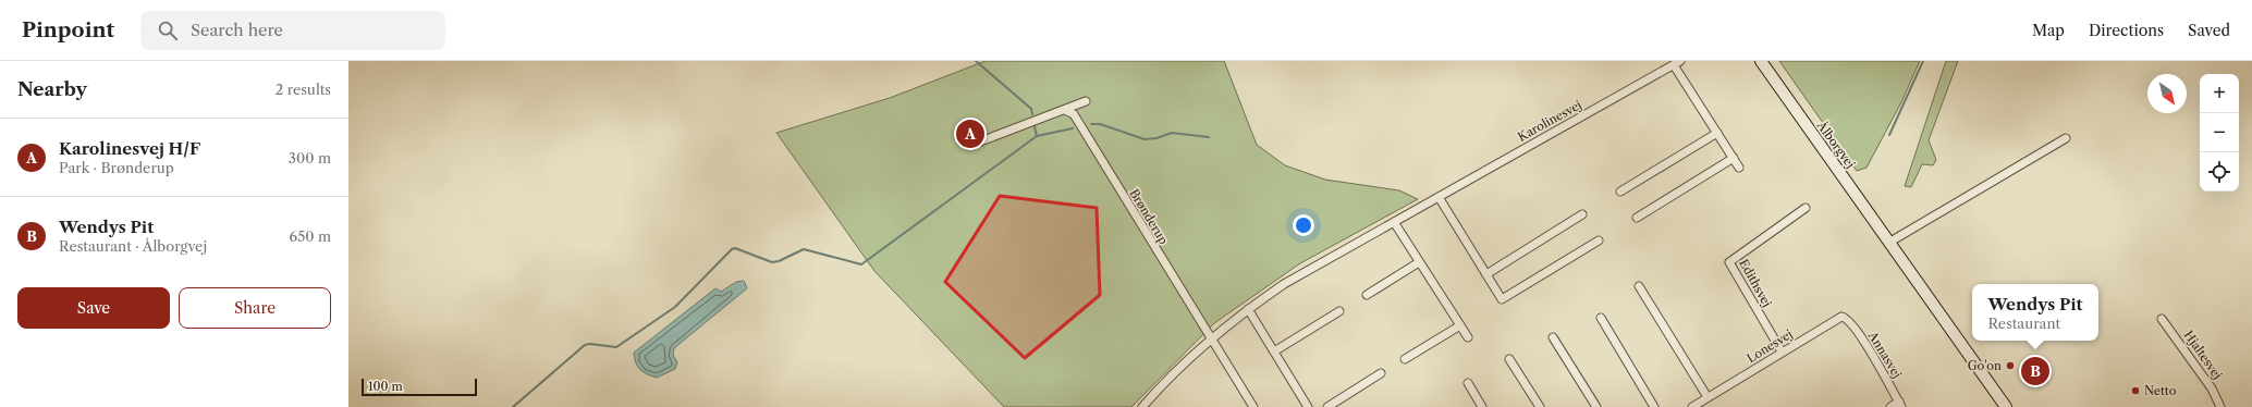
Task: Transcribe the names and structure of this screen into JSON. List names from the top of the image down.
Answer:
{
  "streets": {
    "main road": ["Ålborgvej"],
    "street": [
      "Karolinesvej",
      "Brønderup",
      "Edithsvej",
      "Lonesvej",
      "Annasvej",
      "Hjaltesvej"
    ]
  },
  "crossings": [
    ["Karolinesvej", "Brønderup"],
    ["Edithsvej", "Lonesvej"],
    ["Lonesvej", "Annasvej"]
  ],
  "places": ["Go'on", "Netto"],
  "scale_bar": "100 m",
  "north": "bottom right",
  "page": {
    "header": "Pinpoint",
    "search": "Search here",
    "nav": ["Map", "Directions", "Saved"],
    "heading": ["Nearby", "2 results"],
    "map_buttons": ["+", "−"],
    "list": [
      {
        "mark": "A",
        "name": "Karolinesvej H/F",
        "note": "Park · Brønderup",
        "value": "300 m"
      },
      {
        "mark": "B",
        "name": "Wendys Pit",
        "note": "Restaurant · Ålborgvej",
        "value": "650 m"
      }
    ],
    "pins": ["A", "B"],
    "buttons": ["Save", "Share"],
    "popup": ["Wendys Pit", "Restaurant"],
    "scale": "100 m"
  }
}
